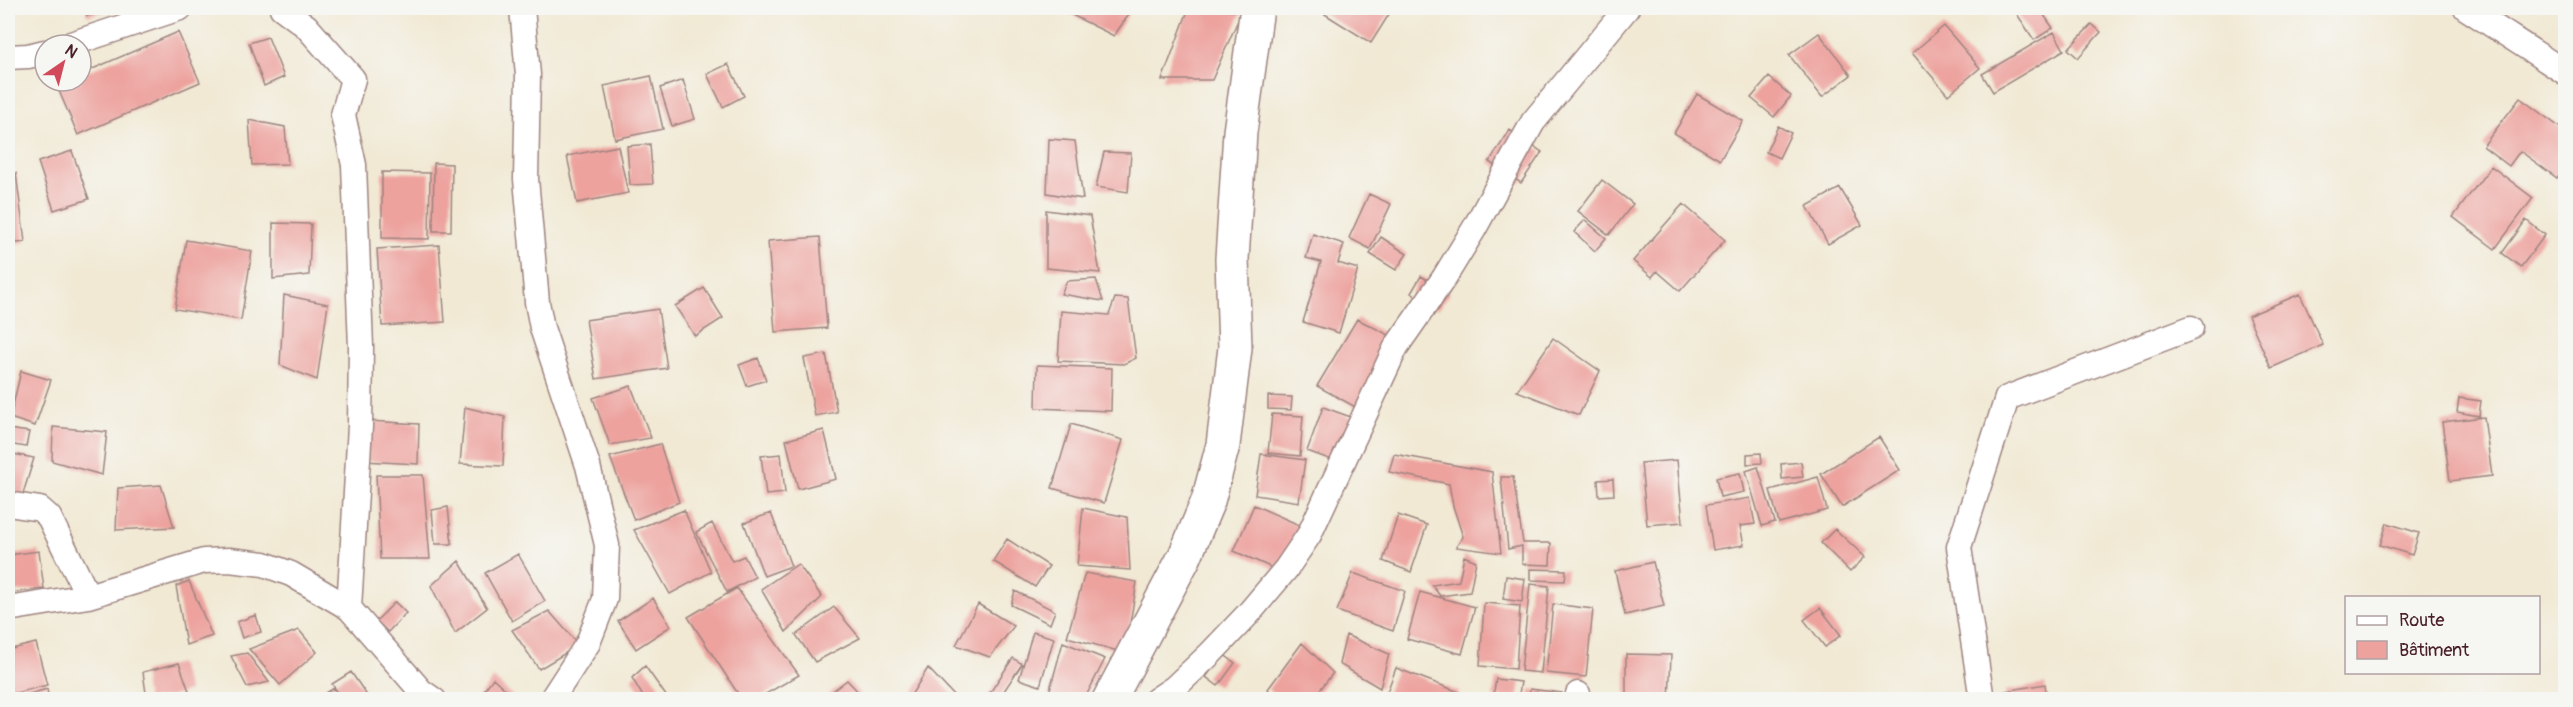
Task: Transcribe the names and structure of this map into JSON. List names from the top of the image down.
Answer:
{
  "legend": ["Route", "Bâtiment"],
  "north": "top right"
}
